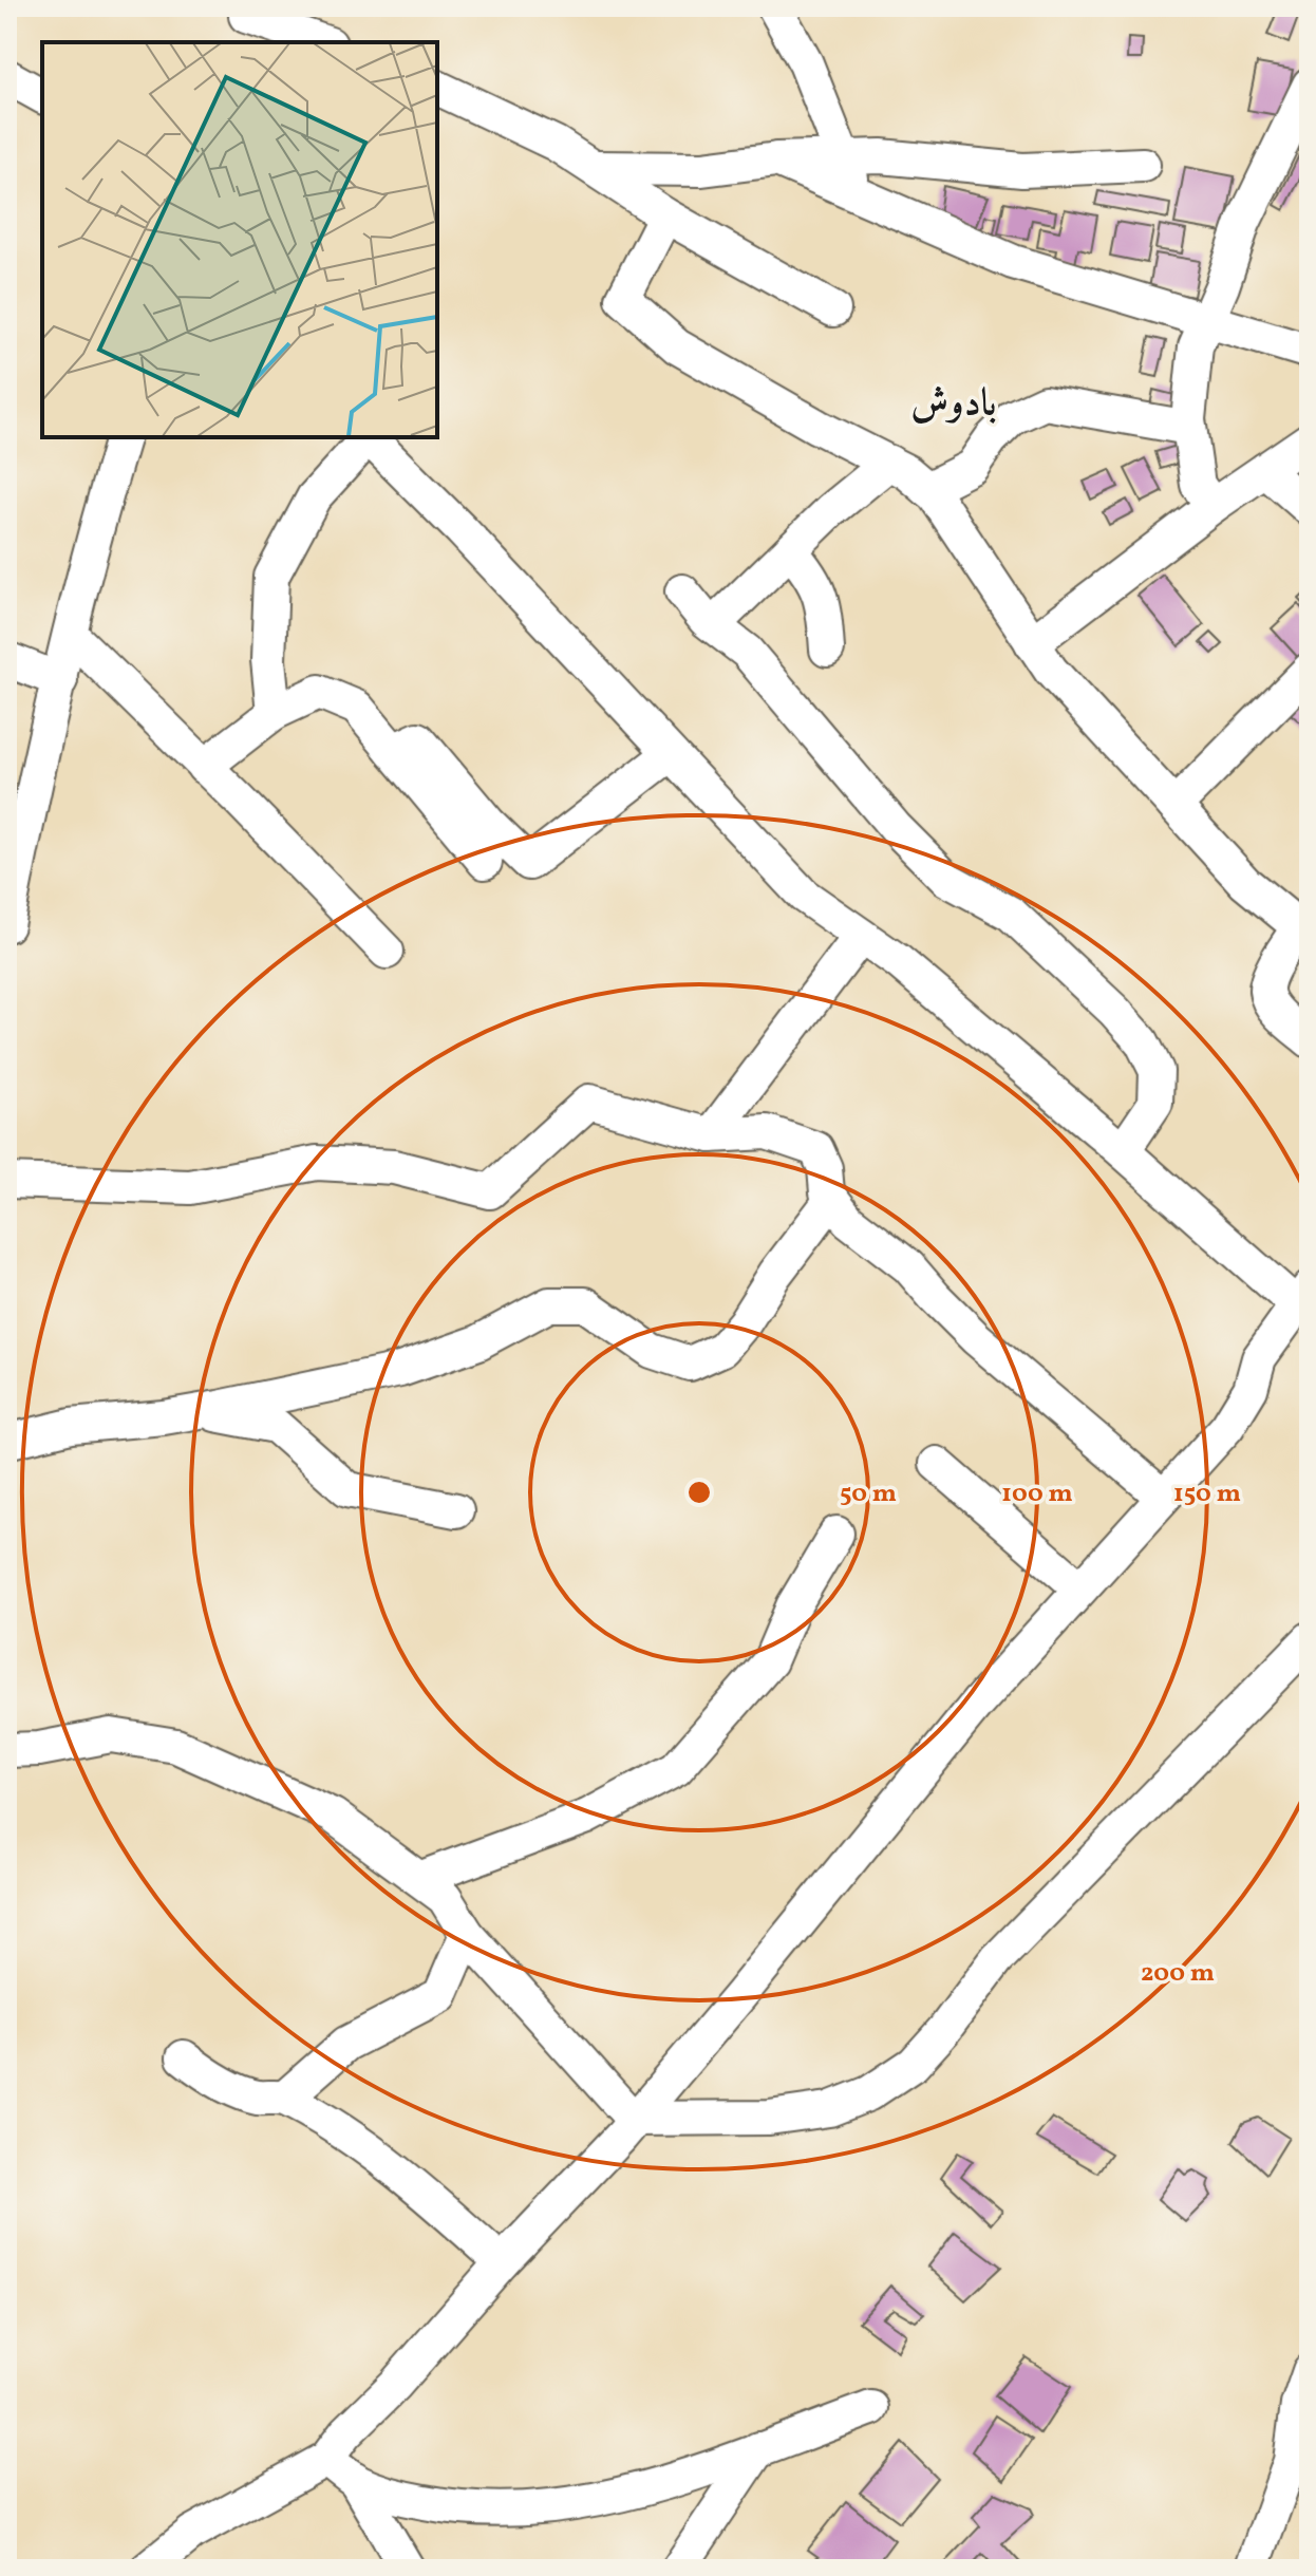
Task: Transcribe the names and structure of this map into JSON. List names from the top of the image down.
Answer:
{
  "districts": ["بادوش"],
  "rings": [
    "50 m",
    "100 m",
    "150 m",
    "200 m"
  ]
}
